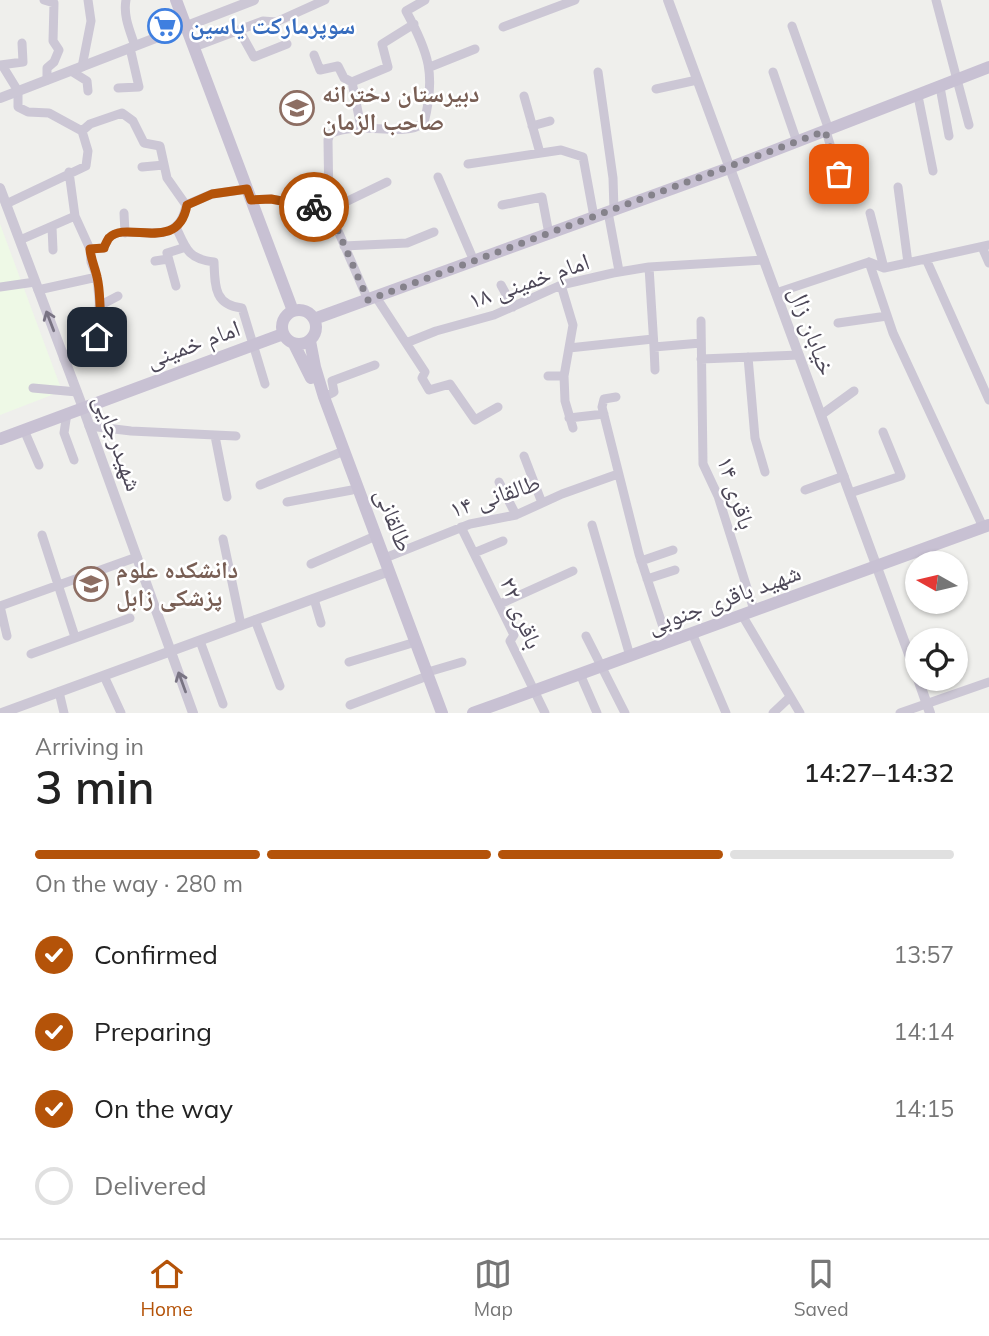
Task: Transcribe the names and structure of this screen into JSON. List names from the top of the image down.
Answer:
{
  "streets": {
    "main road": ["امام خمینی", "طالقانی", "شهید باقری جنوبی"],
    "street": [
      "امام خمینی ۱۸",
      "خیابان زال",
      "شهیدرجایی",
      "باقری ۱۴",
      "طالقانی ۱۴",
      "باقری ۲۲"
    ]
  },
  "crossings": [
    ["امام خمینی ۱۸", "خیابان زال"],
    ["خیابان زال", "شهید باقری جنوبی"],
    ["امام خمینی", "شهیدرجایی"],
    ["امام خمینی", "طالقانی"],
    ["باقری ۱۴", "شهید باقری جنوبی"],
    ["طالقانی ۱۴", "طالقانی"],
    ["طالقانی ۱۴", "باقری ۲۲"],
    ["شهید باقری جنوبی", "باقری ۲۲"]
  ],
  "places": {
    "supermarket": ["سوپرمارکت یاسین"],
    "school or university": ["دبیرستان دخترانه صاحب الزمان", "دانشکده علوم پزشکی زابل"]
  },
  "north": "left",
  "page": {
    "heading": ["3 min", "Arriving in", "14:27–14:32"],
    "bar": "On the way · 280 m",
    "list": [
      ["Confirmed", "13:57"],
      ["Preparing", "14:14"],
      ["On the way", "14:15"],
      "Delivered"
    ],
    "tabs": ["Home", "Map", "Saved"]
  }
}
